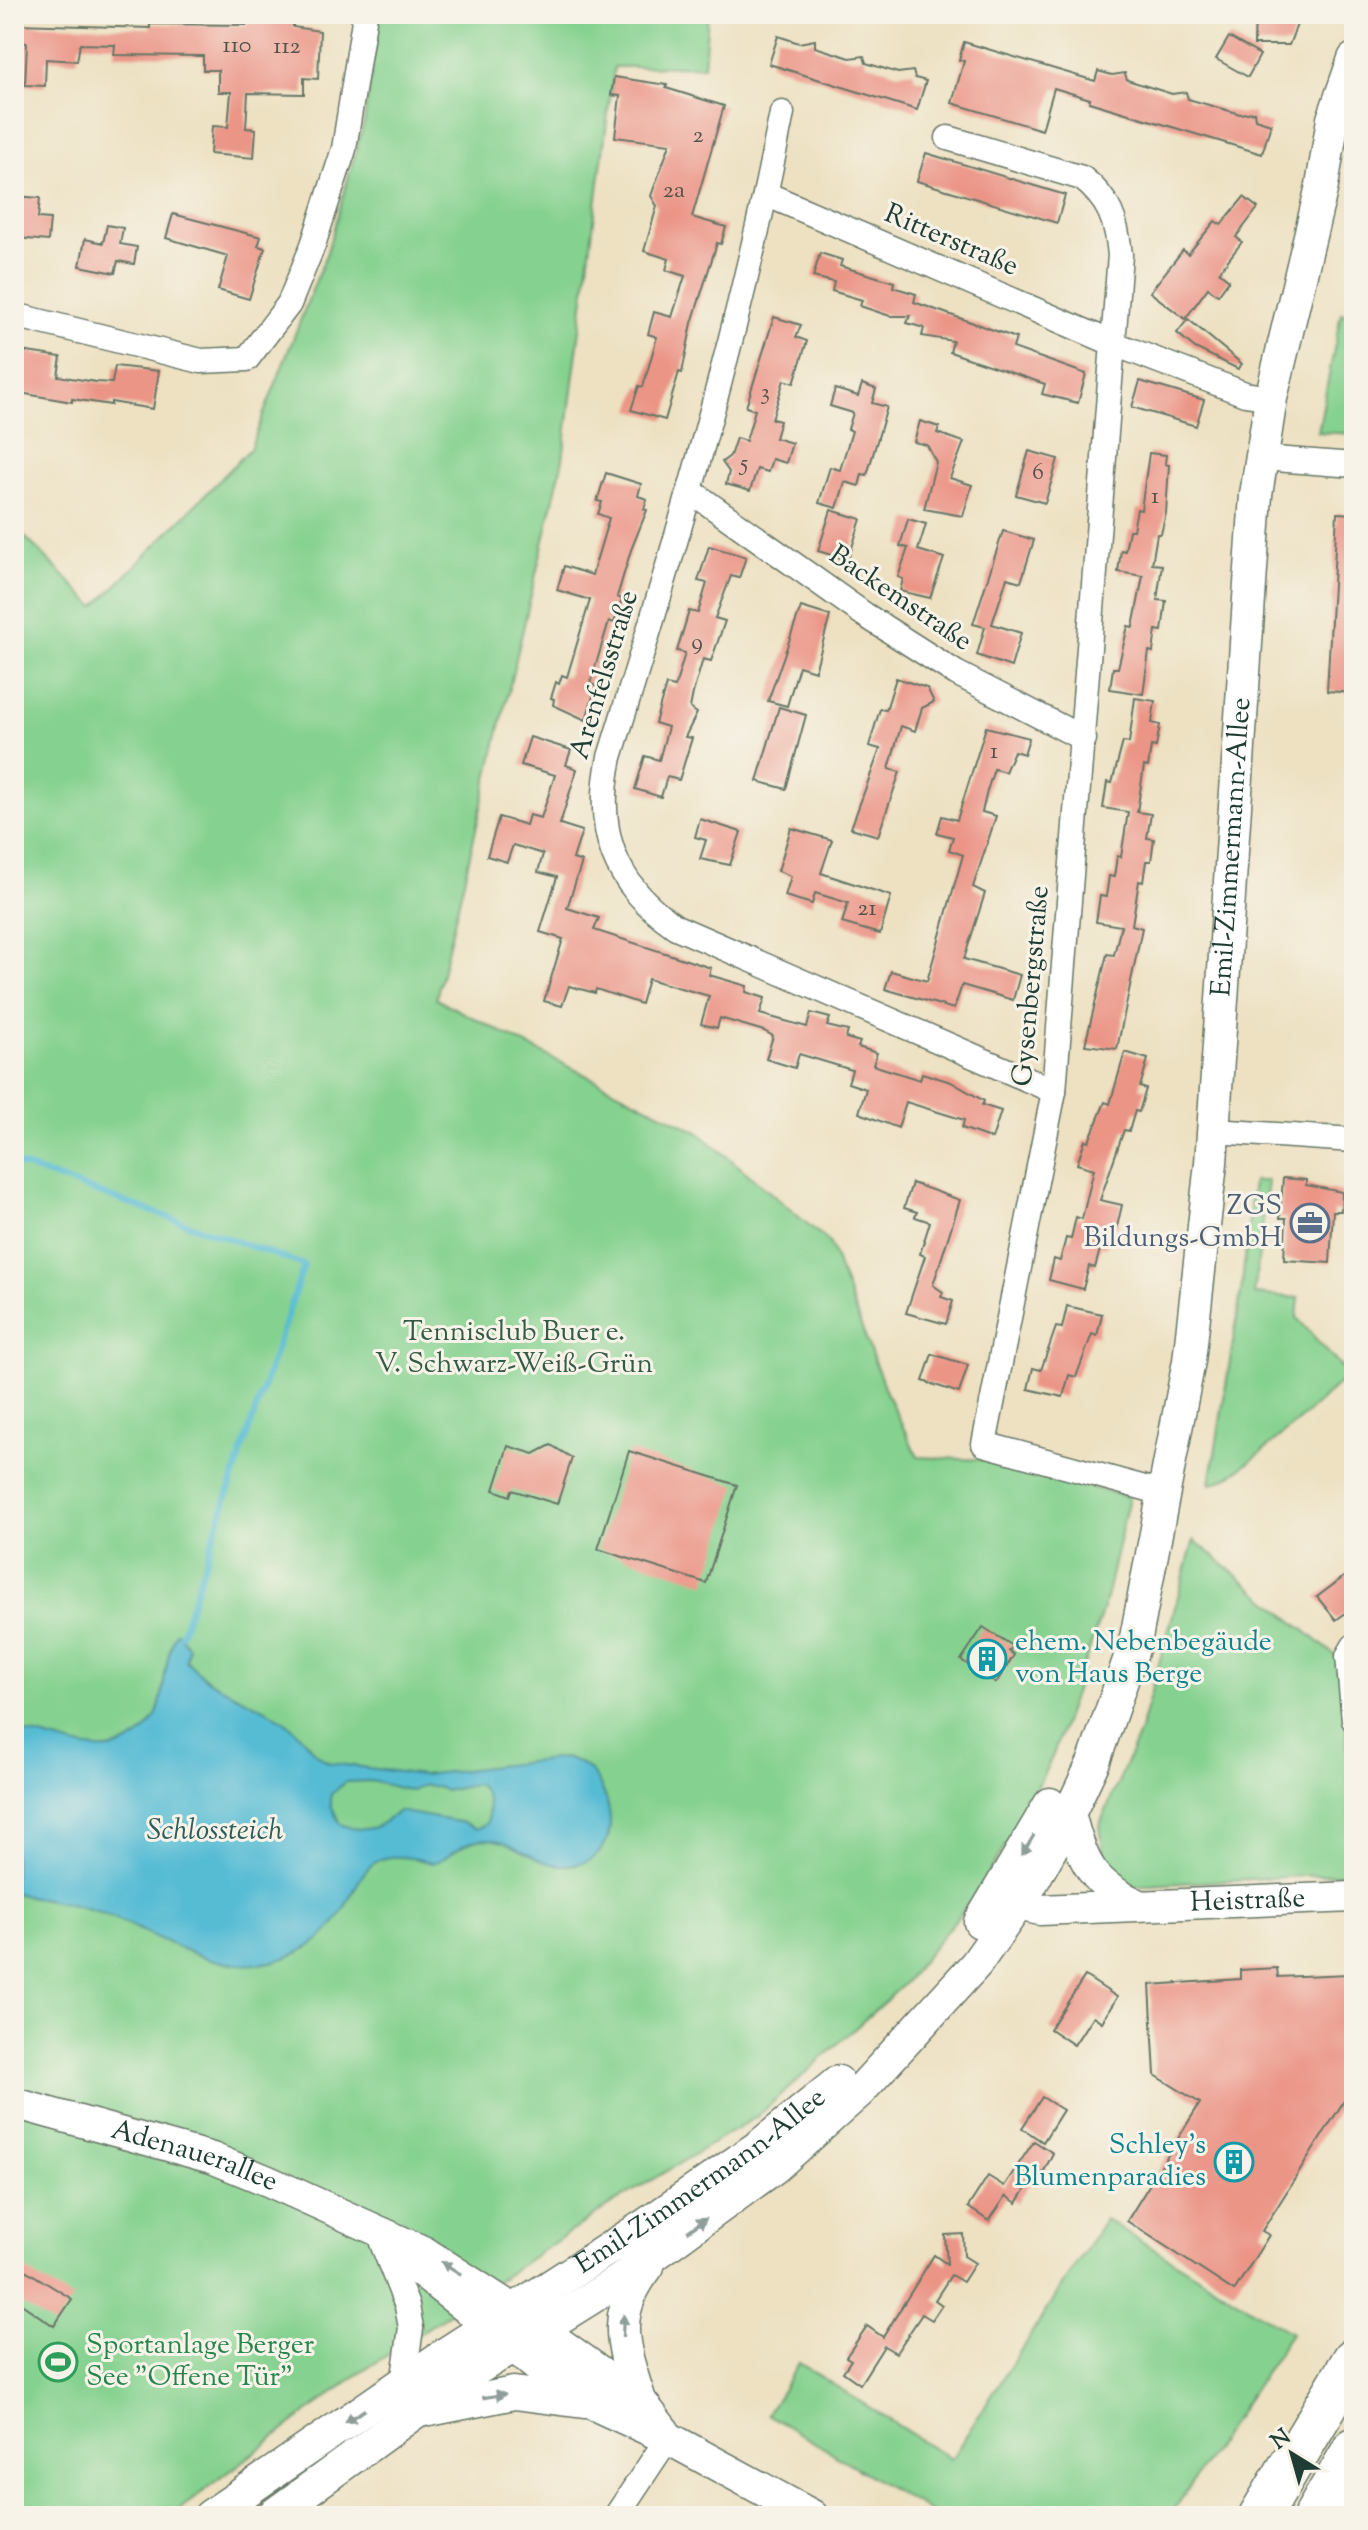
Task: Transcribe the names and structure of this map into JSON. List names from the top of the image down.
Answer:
{
  "streets": {
    "main road": ["Emil-Zimmermann-Allee", "Adenauerallee"],
    "street": [
      "Ritterstraße",
      "Backemstraße",
      "Arenfelsstraße",
      "Gysenbergstraße",
      "Heistraße"
    ]
  },
  "crossings": [
    ["Ritterstraße", "Arenfelsstraße"],
    ["Ritterstraße", "Emil-Zimmermann-Allee"],
    ["Ritterstraße", "Gysenbergstraße"],
    ["Backemstraße", "Arenfelsstraße"],
    ["Backemstraße", "Gysenbergstraße"],
    ["Arenfelsstraße", "Gysenbergstraße"],
    ["Emil-Zimmermann-Allee", "Gysenbergstraße"],
    ["Emil-Zimmermann-Allee", "Heistraße"],
    ["Emil-Zimmermann-Allee", "Adenauerallee"]
  ],
  "water": ["Schlossteich"],
  "parks": ["Tennisclub Buer e. V. Schwarz-Weiß-Grün"],
  "places": {
    "office": ["ZGS Bildungs-GmbH"],
    "building": ["ehem. Nebenbegäude von Haus Berge", "Schley's Blumenparadies"],
    "sports": ["Sportanlage Berger See \"Offene Tür\""]
  },
  "house_numbers": [
    "110",
    "112",
    "2",
    "2a",
    "3",
    "5",
    "6",
    "1",
    "9",
    "1",
    "21"
  ],
  "north": "top left"
}
